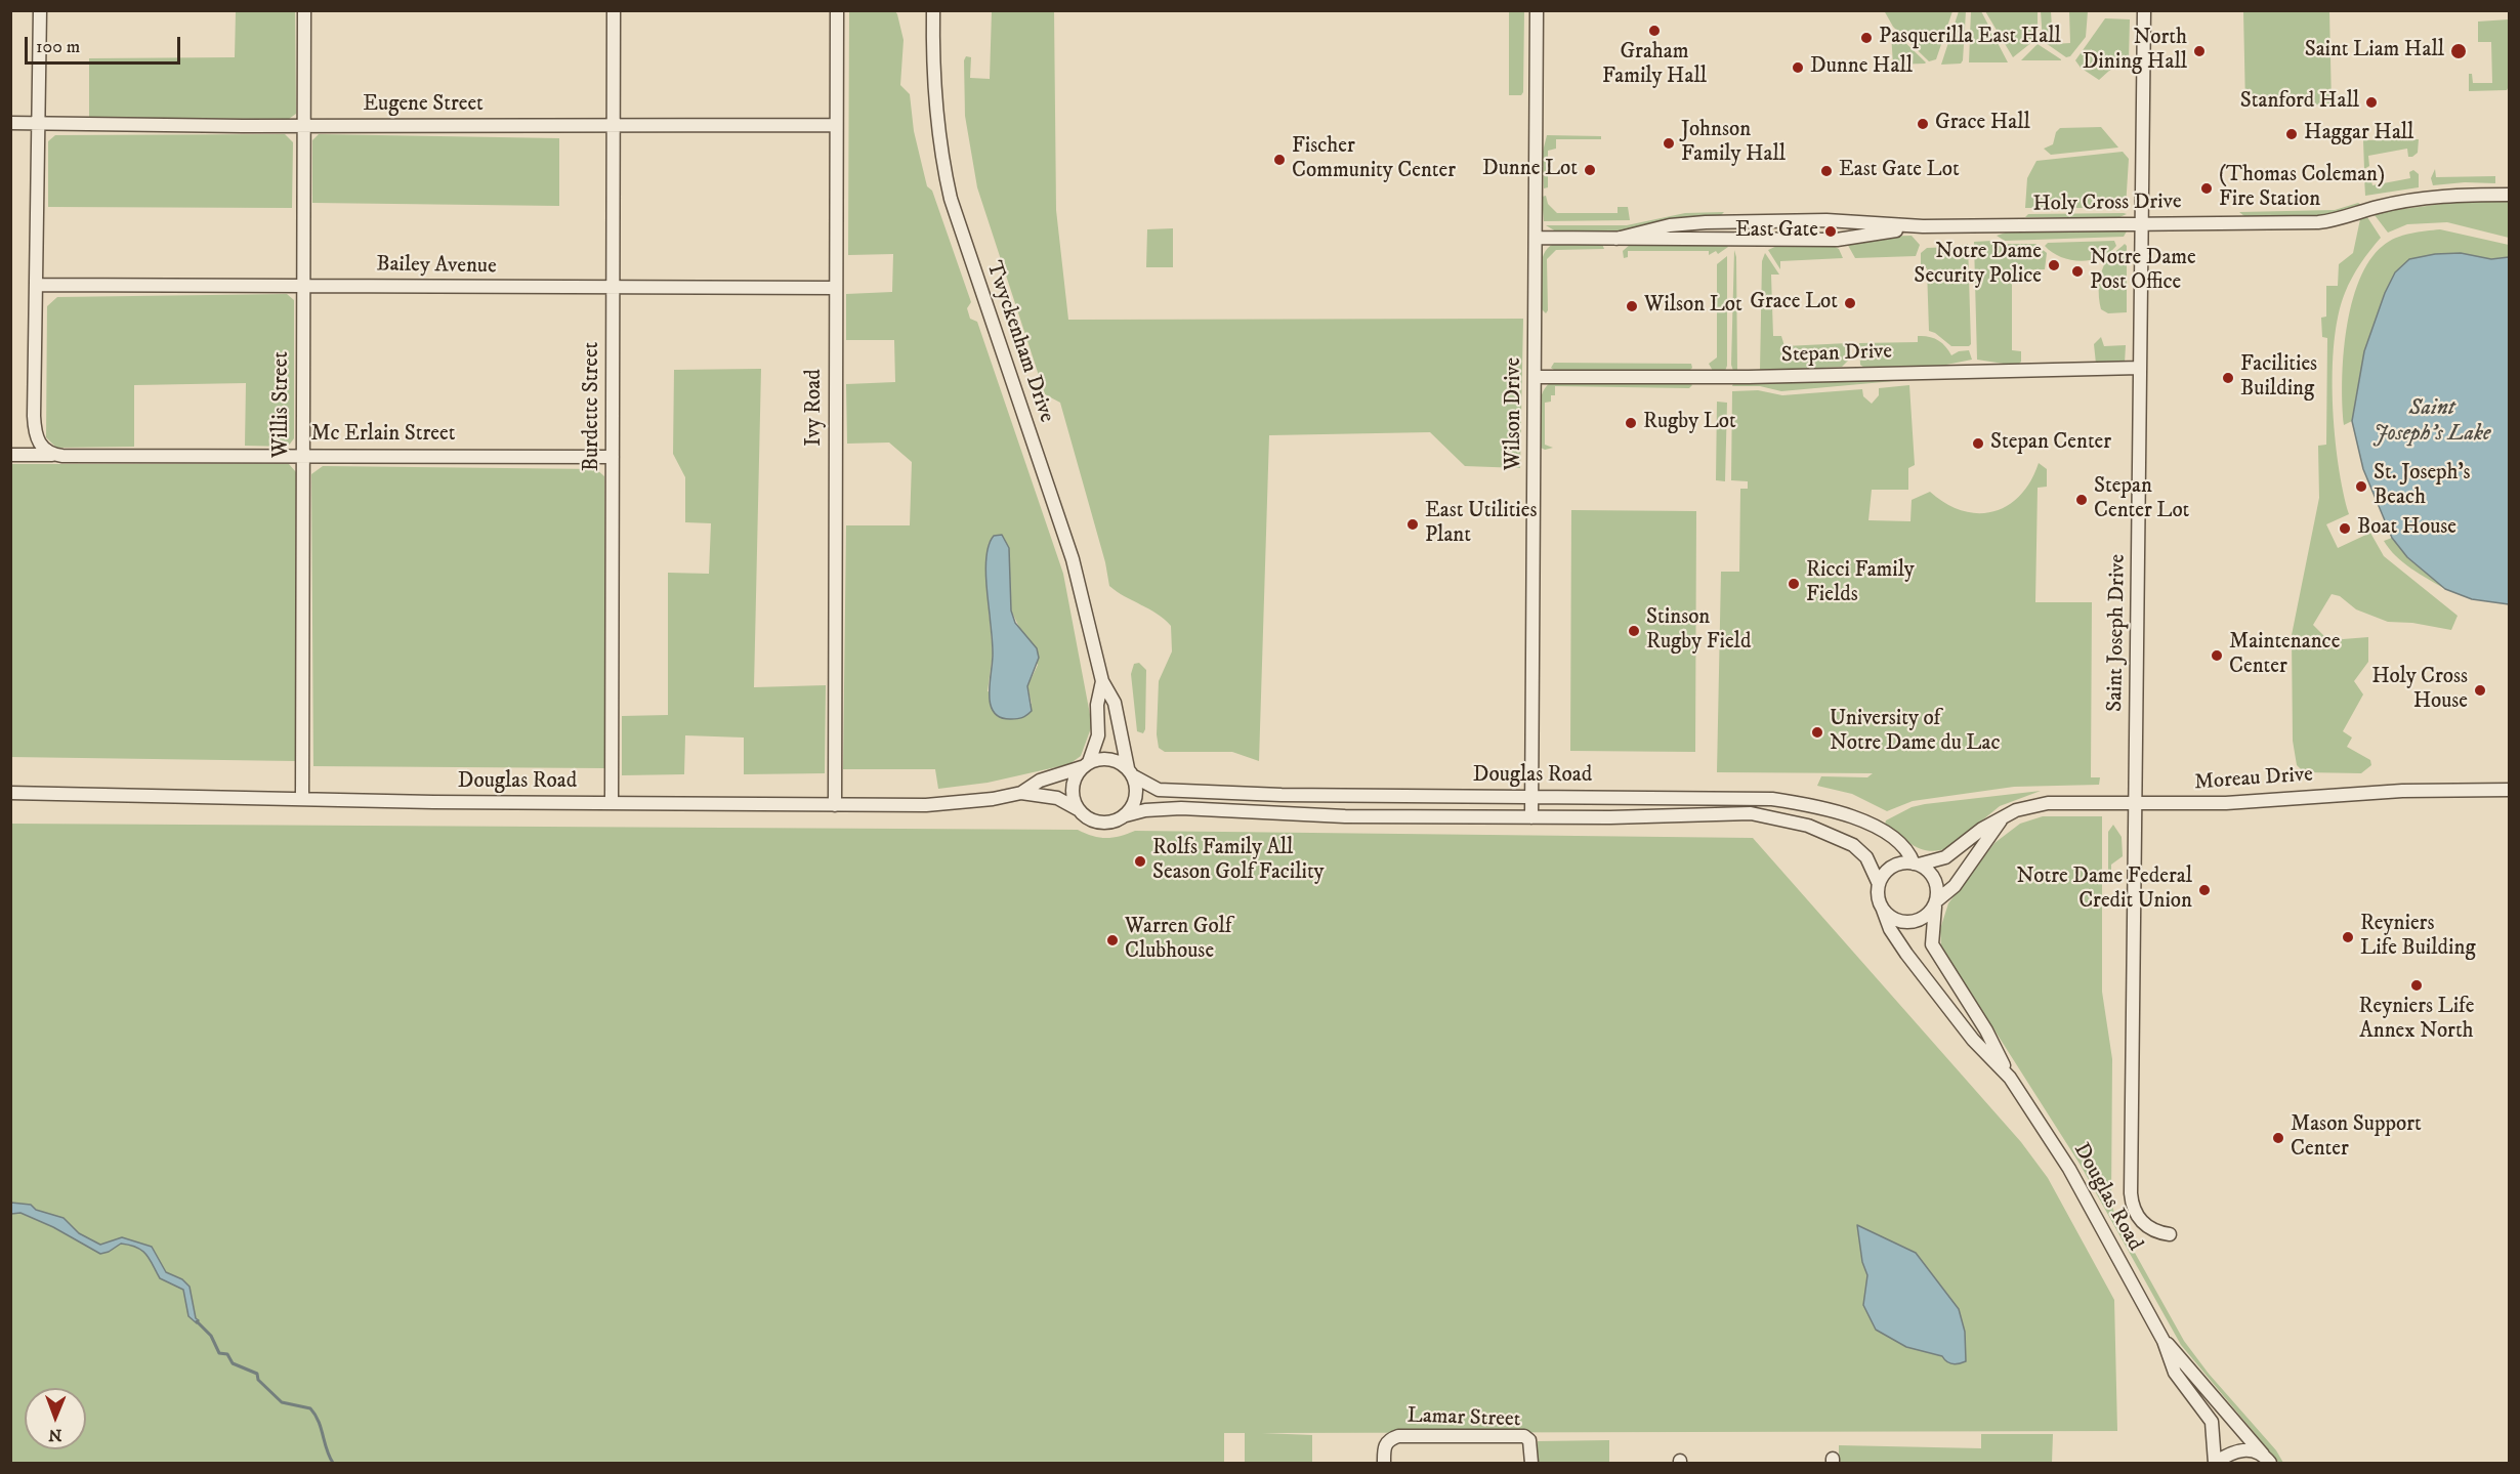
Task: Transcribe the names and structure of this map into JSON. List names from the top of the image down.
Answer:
{
  "streets": {
    "street": [
      "Eugene Street",
      "Holy Cross Drive",
      "Bailey Avenue",
      "Twyckenham Drive",
      "Stepan Drive",
      "Willis Street",
      "Burdette Street",
      "Ivy Road",
      "Wilson Drive",
      "Mc Erlain Street",
      "Saint Joseph Drive",
      "Douglas Road",
      "Moreau Drive",
      "Lamar Street"
    ]
  },
  "crossings": [
    ["Eugene Street", "Willis Street"],
    ["Eugene Street", "Burdette Street"],
    ["Eugene Street", "Ivy Road"],
    ["Holy Cross Drive", "Wilson Drive"],
    ["Holy Cross Drive", "Saint Joseph Drive"],
    ["Bailey Avenue", "Willis Street"],
    ["Bailey Avenue", "Burdette Street"],
    ["Bailey Avenue", "Ivy Road"],
    ["Twyckenham Drive", "Douglas Road"],
    ["Stepan Drive", "Wilson Drive"],
    ["Stepan Drive", "Saint Joseph Drive"],
    ["Willis Street", "Mc Erlain Street"],
    ["Willis Street", "Douglas Road"],
    ["Burdette Street", "Mc Erlain Street"],
    ["Burdette Street", "Douglas Road"],
    ["Ivy Road", "Douglas Road"],
    ["Wilson Drive", "Douglas Road"],
    ["Saint Joseph Drive", "Moreau Drive"],
    ["Douglas Road", "Moreau Drive"]
  ],
  "water": ["Saint Joseph's Lake"],
  "places": [
    "Graham Family Hall",
    "Pasquerilla East Hall",
    "North Dining Hall",
    "Saint Liam Hall",
    "Dunne Hall",
    "Stanford Hall",
    "Grace Hall",
    "Haggar Hall",
    "Johnson Family Hall",
    "Fischer Community Center",
    "Dunne Lot",
    "East Gate Lot",
    "(Thomas Coleman) Fire Station",
    "East Gate",
    "Notre Dame Security Police",
    "Notre Dame Post Office",
    "Grace Lot",
    "Wilson Lot",
    "Facilities Building",
    "Rugby Lot",
    "Stepan Center",
    "St. Joseph's Beach",
    "Stepan Center Lot",
    "East Utilities Plant",
    "Boat House",
    "Ricci Family Fields",
    "Stinson Rugby Field",
    "Maintenance Center",
    "Holy Cross House",
    "University of Notre Dame du Lac",
    "Rolfs Family All Season Golf Facility",
    "Notre Dame Federal Credit Union",
    "Reyniers Life Building",
    "Warren Golf Clubhouse",
    "Reyniers Life Annex North",
    "Mason Support Center"
  ],
  "scale_bar": "100 m",
  "north": "bottom"
}
